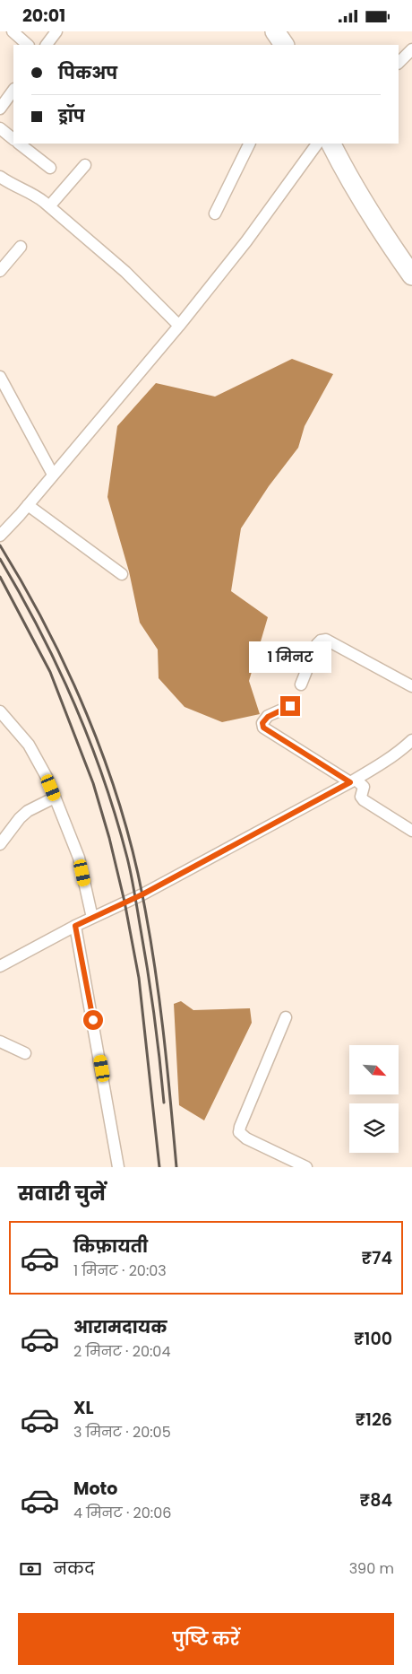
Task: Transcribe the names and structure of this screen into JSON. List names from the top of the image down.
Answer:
{
  "north": "bottom right",
  "page": {
    "status": "20:01",
    "banner": ["पिकअप", "ड्रॉप"],
    "bubble": "1 मिनट",
    "heading": "सवारी चुनें",
    "list": [
      {
        "name": "किफ़ायती",
        "note": "1 मिनट · 20:03",
        "value": "₹74"
      },
      {
        "name": "आरामदायक",
        "note": "2 मिनट · 20:04",
        "value": "₹100"
      },
      {
        "name": "XL",
        "note": "3 मिनट · 20:05",
        "value": "₹126"
      },
      {
        "name": "Moto",
        "note": "4 मिनट · 20:06",
        "value": "₹84"
      }
    ],
    "pay": ["नकद", "390 m"],
    "buttons": "पुष्टि करें"
  }
}
